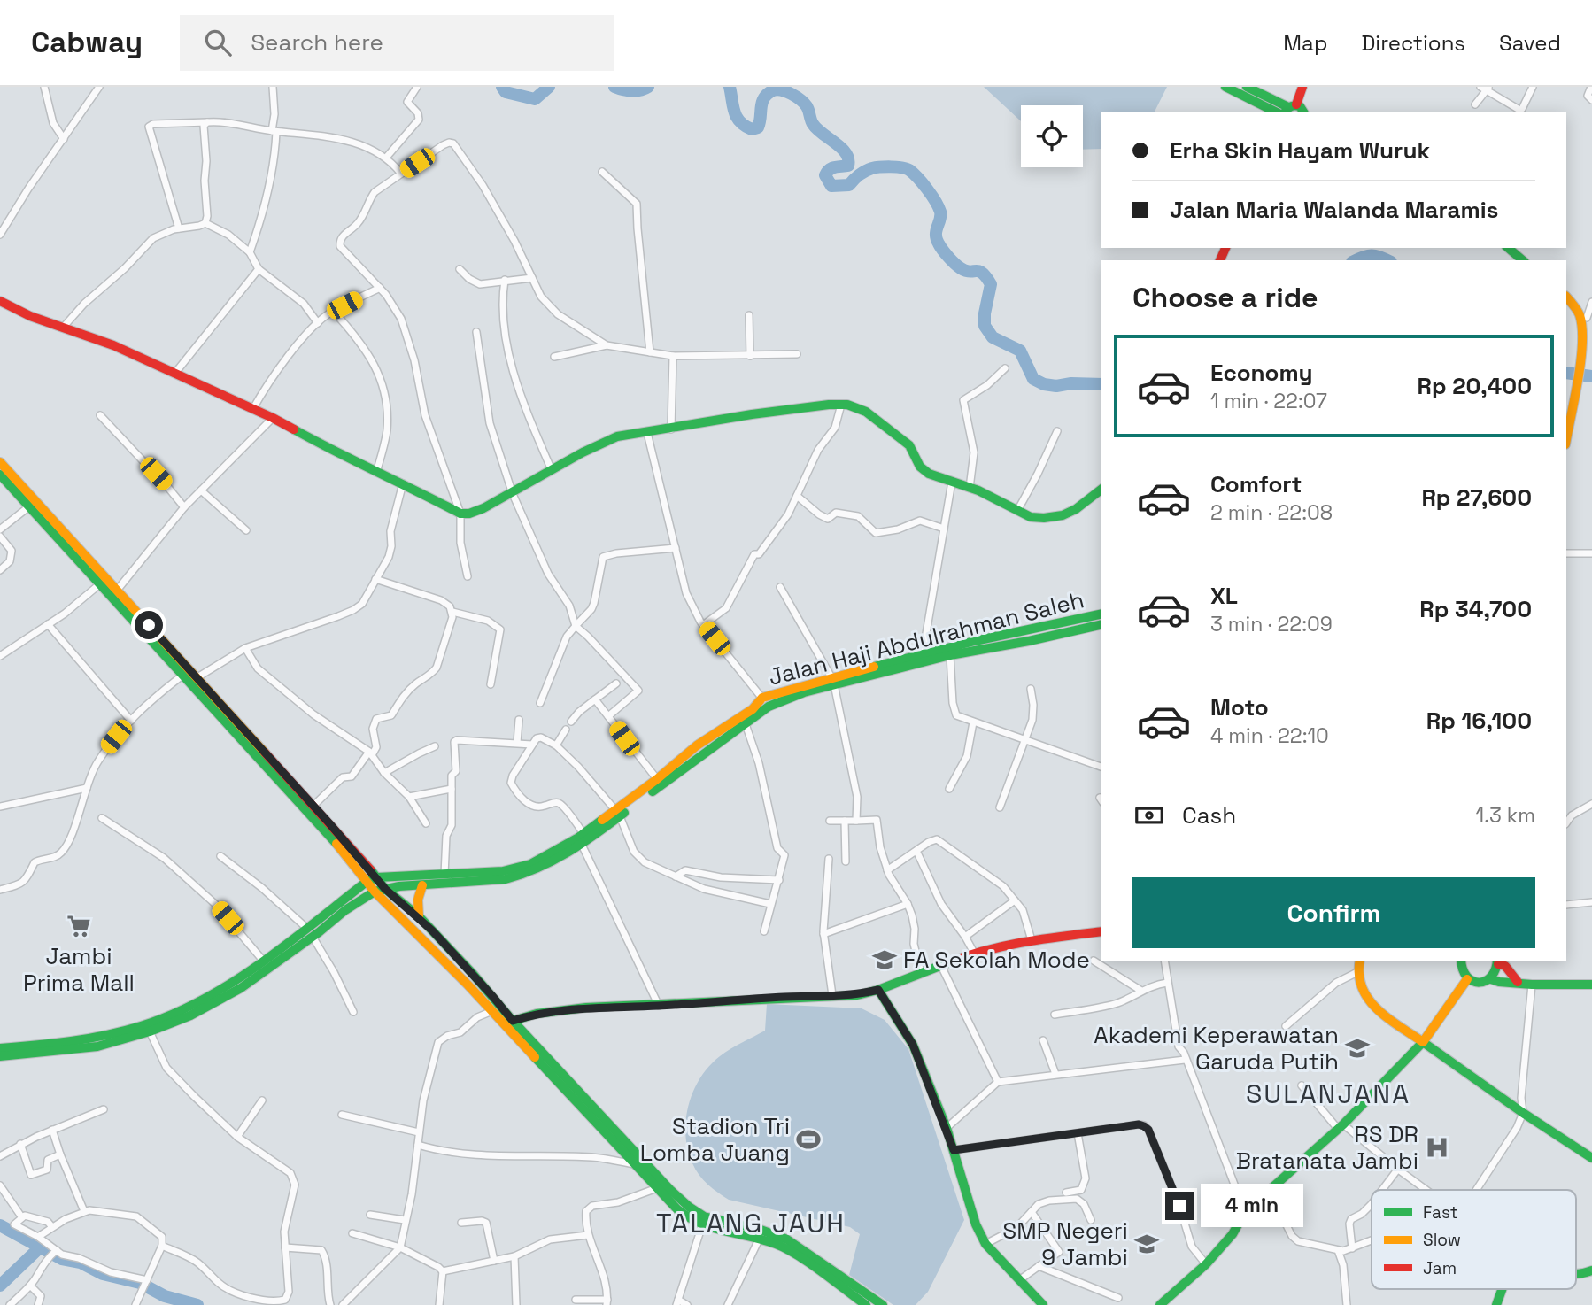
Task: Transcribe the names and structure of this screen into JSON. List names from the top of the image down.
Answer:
{
  "streets": {
    "main road": ["Jalan Haji Abdulrahman Saleh"]
  },
  "districts": ["SULANJANA", "TALANG JAUH"],
  "places": {
    "supermarket": ["Jambi Prima Mall"],
    "school or university": ["FA Sekolah Mode", "Akademi Keperawatan Garuda Putih", "SMP Negeri 9 Jambi"],
    "sports": ["Stadion Tri Lomba Juang"],
    "hospital": ["RS DR Bratanata Jambi"]
  },
  "legend": ["Fast", "Slow", "Jam"],
  "page": {
    "header": "Cabway",
    "search": "Search here",
    "nav": ["Map", "Directions", "Saved"],
    "banner": ["Erha Skin Hayam Wuruk", "Jalan Maria Walanda Maramis"],
    "heading": "Choose a ride",
    "list": [
      {
        "name": "Economy",
        "note": "1 min · 22:07",
        "value": "Rp 20,400"
      },
      {
        "name": "Comfort",
        "note": "2 min · 22:08",
        "value": "Rp 27,600"
      },
      {
        "name": "XL",
        "note": "3 min · 22:09",
        "value": "Rp 34,700"
      },
      {
        "name": "Moto",
        "note": "4 min · 22:10",
        "value": "Rp 16,100"
      }
    ],
    "pay": ["Cash", "1.3 km"],
    "buttons": "Confirm",
    "bubble": "4 min"
  }
}
